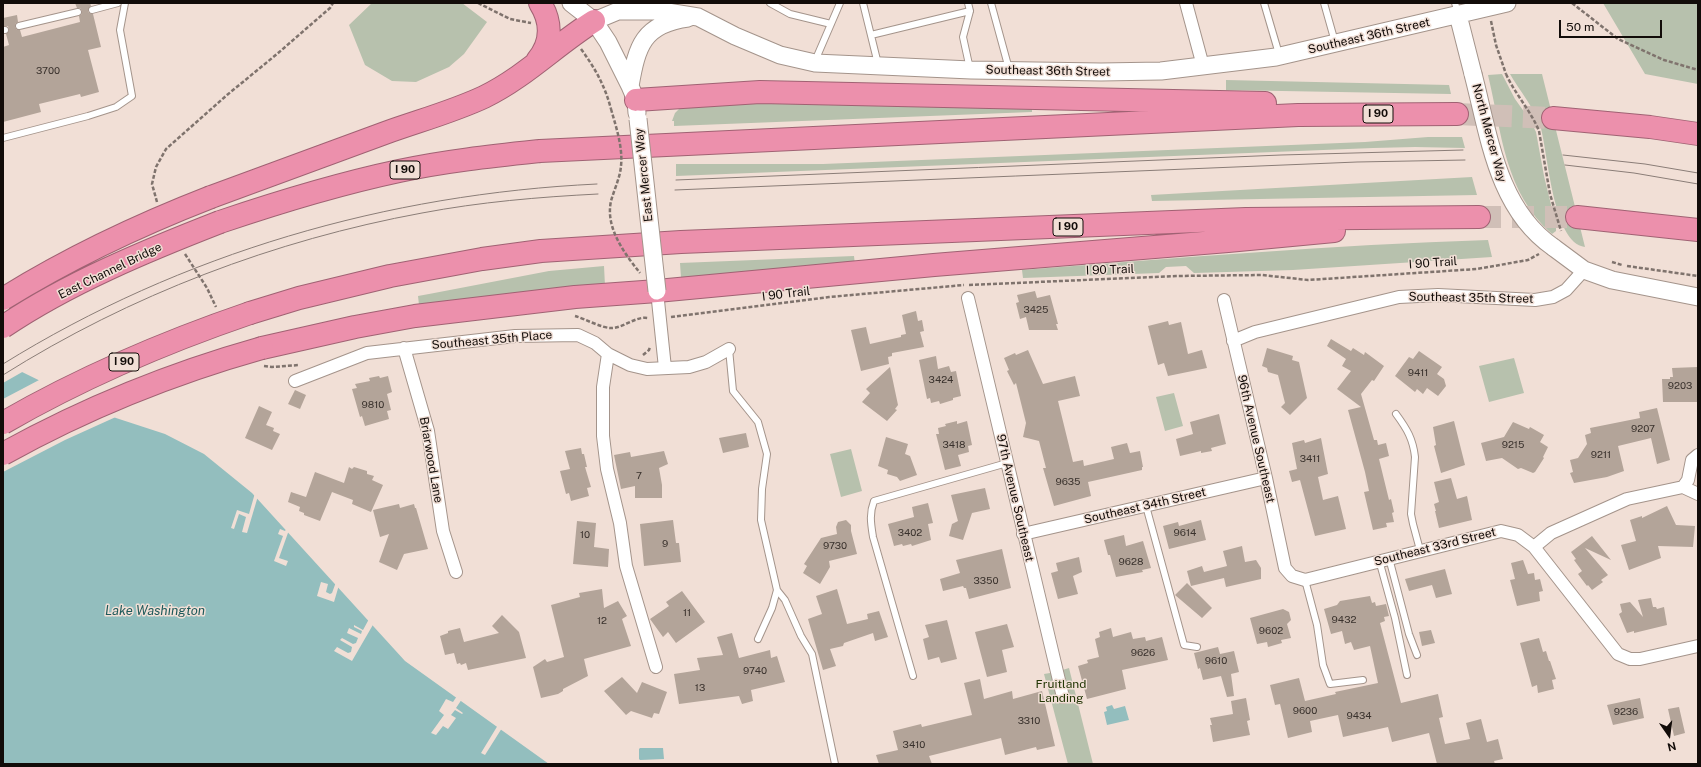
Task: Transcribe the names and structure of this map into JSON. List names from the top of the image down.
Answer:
{
  "streets": {
    "highway": ["I 90", "East Channel Bridge"],
    "street": [
      "Southeast 36th Street",
      "North Mercer Way",
      "East Mercer Way",
      "Southeast 35th Street",
      "Southeast 35th Place",
      "96th Avenue Southeast",
      "Briarwood Lane",
      "97th Avenue Southeast",
      "Southeast 34th Street",
      "Southeast 33rd Street"
    ],
    "path": ["I 90 Trail"]
  },
  "crossings": [
    ["Southeast 36th Street", "North Mercer Way"],
    ["Southeast 36th Street", "East Mercer Way"],
    ["I 90", "East Channel Bridge"],
    ["North Mercer Way", "I 90 Trail"],
    ["North Mercer Way", "Southeast 35th Street"],
    ["East Mercer Way", "Southeast 35th Place"],
    ["Southeast 35th Street", "96th Avenue Southeast"],
    ["Southeast 35th Place", "Briarwood Lane"],
    ["96th Avenue Southeast", "Southeast 34th Street"],
    ["96th Avenue Southeast", "Southeast 33rd Street"],
    ["97th Avenue Southeast", "Southeast 34th Street"]
  ],
  "water": ["Lake Washington"],
  "parks": ["Fruitland Landing"],
  "house_numbers": [
    "3700",
    "3425",
    "9411",
    "3424",
    "9203",
    "9810",
    "9207",
    "3418",
    "9215",
    "9211",
    "3411",
    "7",
    "9635",
    "3402",
    "9614",
    "10",
    "9",
    "9730",
    "9628",
    "3350",
    "11",
    "9432",
    "12",
    "9602",
    "9626",
    "9610",
    "9740",
    "13",
    "9600",
    "9236",
    "9434",
    "3310",
    "3410"
  ],
  "scale_bar": "50 m",
  "north": "bottom"
}
